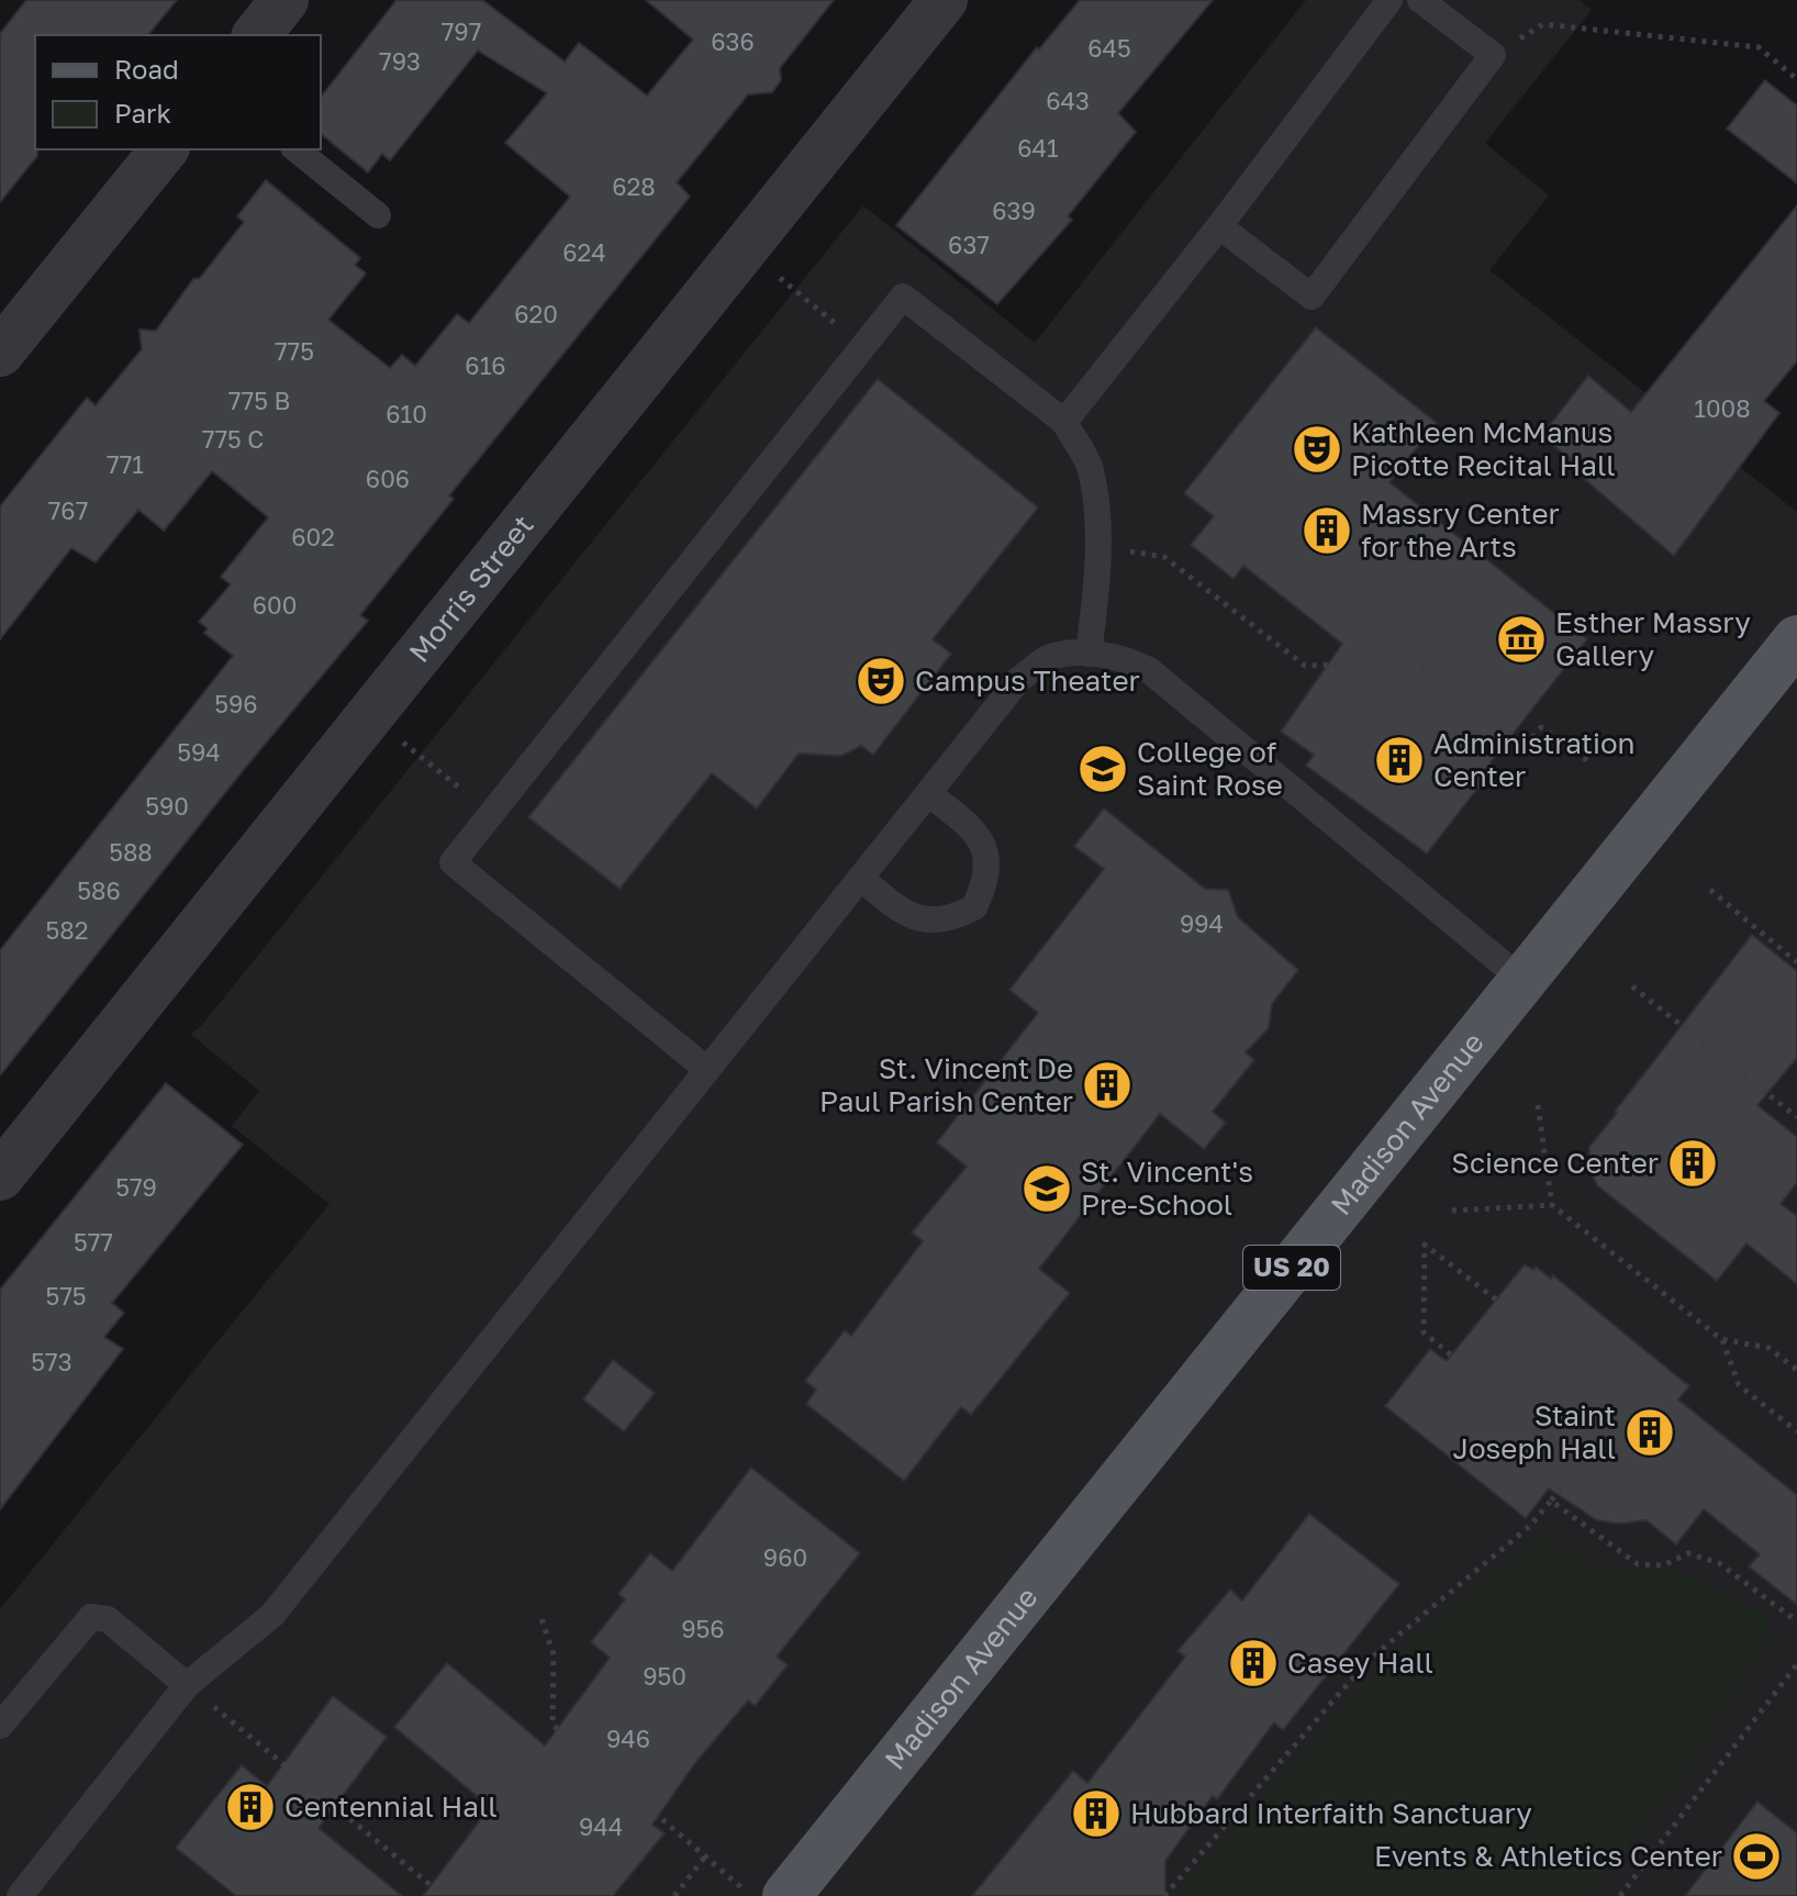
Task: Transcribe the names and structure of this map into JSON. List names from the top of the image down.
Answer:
{
  "streets": {
    "main road": ["Madison Avenue", "US 20"],
    "street": ["Morris Street"]
  },
  "places": {
    "theatre": ["Kathleen McManus Picotte Recital Hall", "Campus Theater"],
    "building": [
      "Massry Center for the Arts",
      "Administration Center",
      "St. Vincent De Paul Parish Center",
      "Science Center",
      "Staint Joseph Hall",
      "Casey Hall",
      "Centennial Hall",
      "Hubbard Interfaith Sanctuary"
    ],
    "museum": ["Esther Massry Gallery"],
    "school or university": ["College of Saint Rose", "St. Vincent's Pre-School"],
    "sports": ["Events & Athletics Center"]
  },
  "house_numbers": [
    "797",
    "636",
    "645",
    "793",
    "643",
    "641",
    "628",
    "639",
    "637",
    "624",
    "620",
    "775",
    "616",
    "775 B",
    "1008",
    "610",
    "775 C",
    "771",
    "606",
    "767",
    "602",
    "600",
    "596",
    "594",
    "590",
    "588",
    "586",
    "994",
    "582",
    "579",
    "577",
    "575",
    "573",
    "960",
    "956",
    "950",
    "946",
    "944"
  ],
  "legend": ["Road", "Park"]
}
